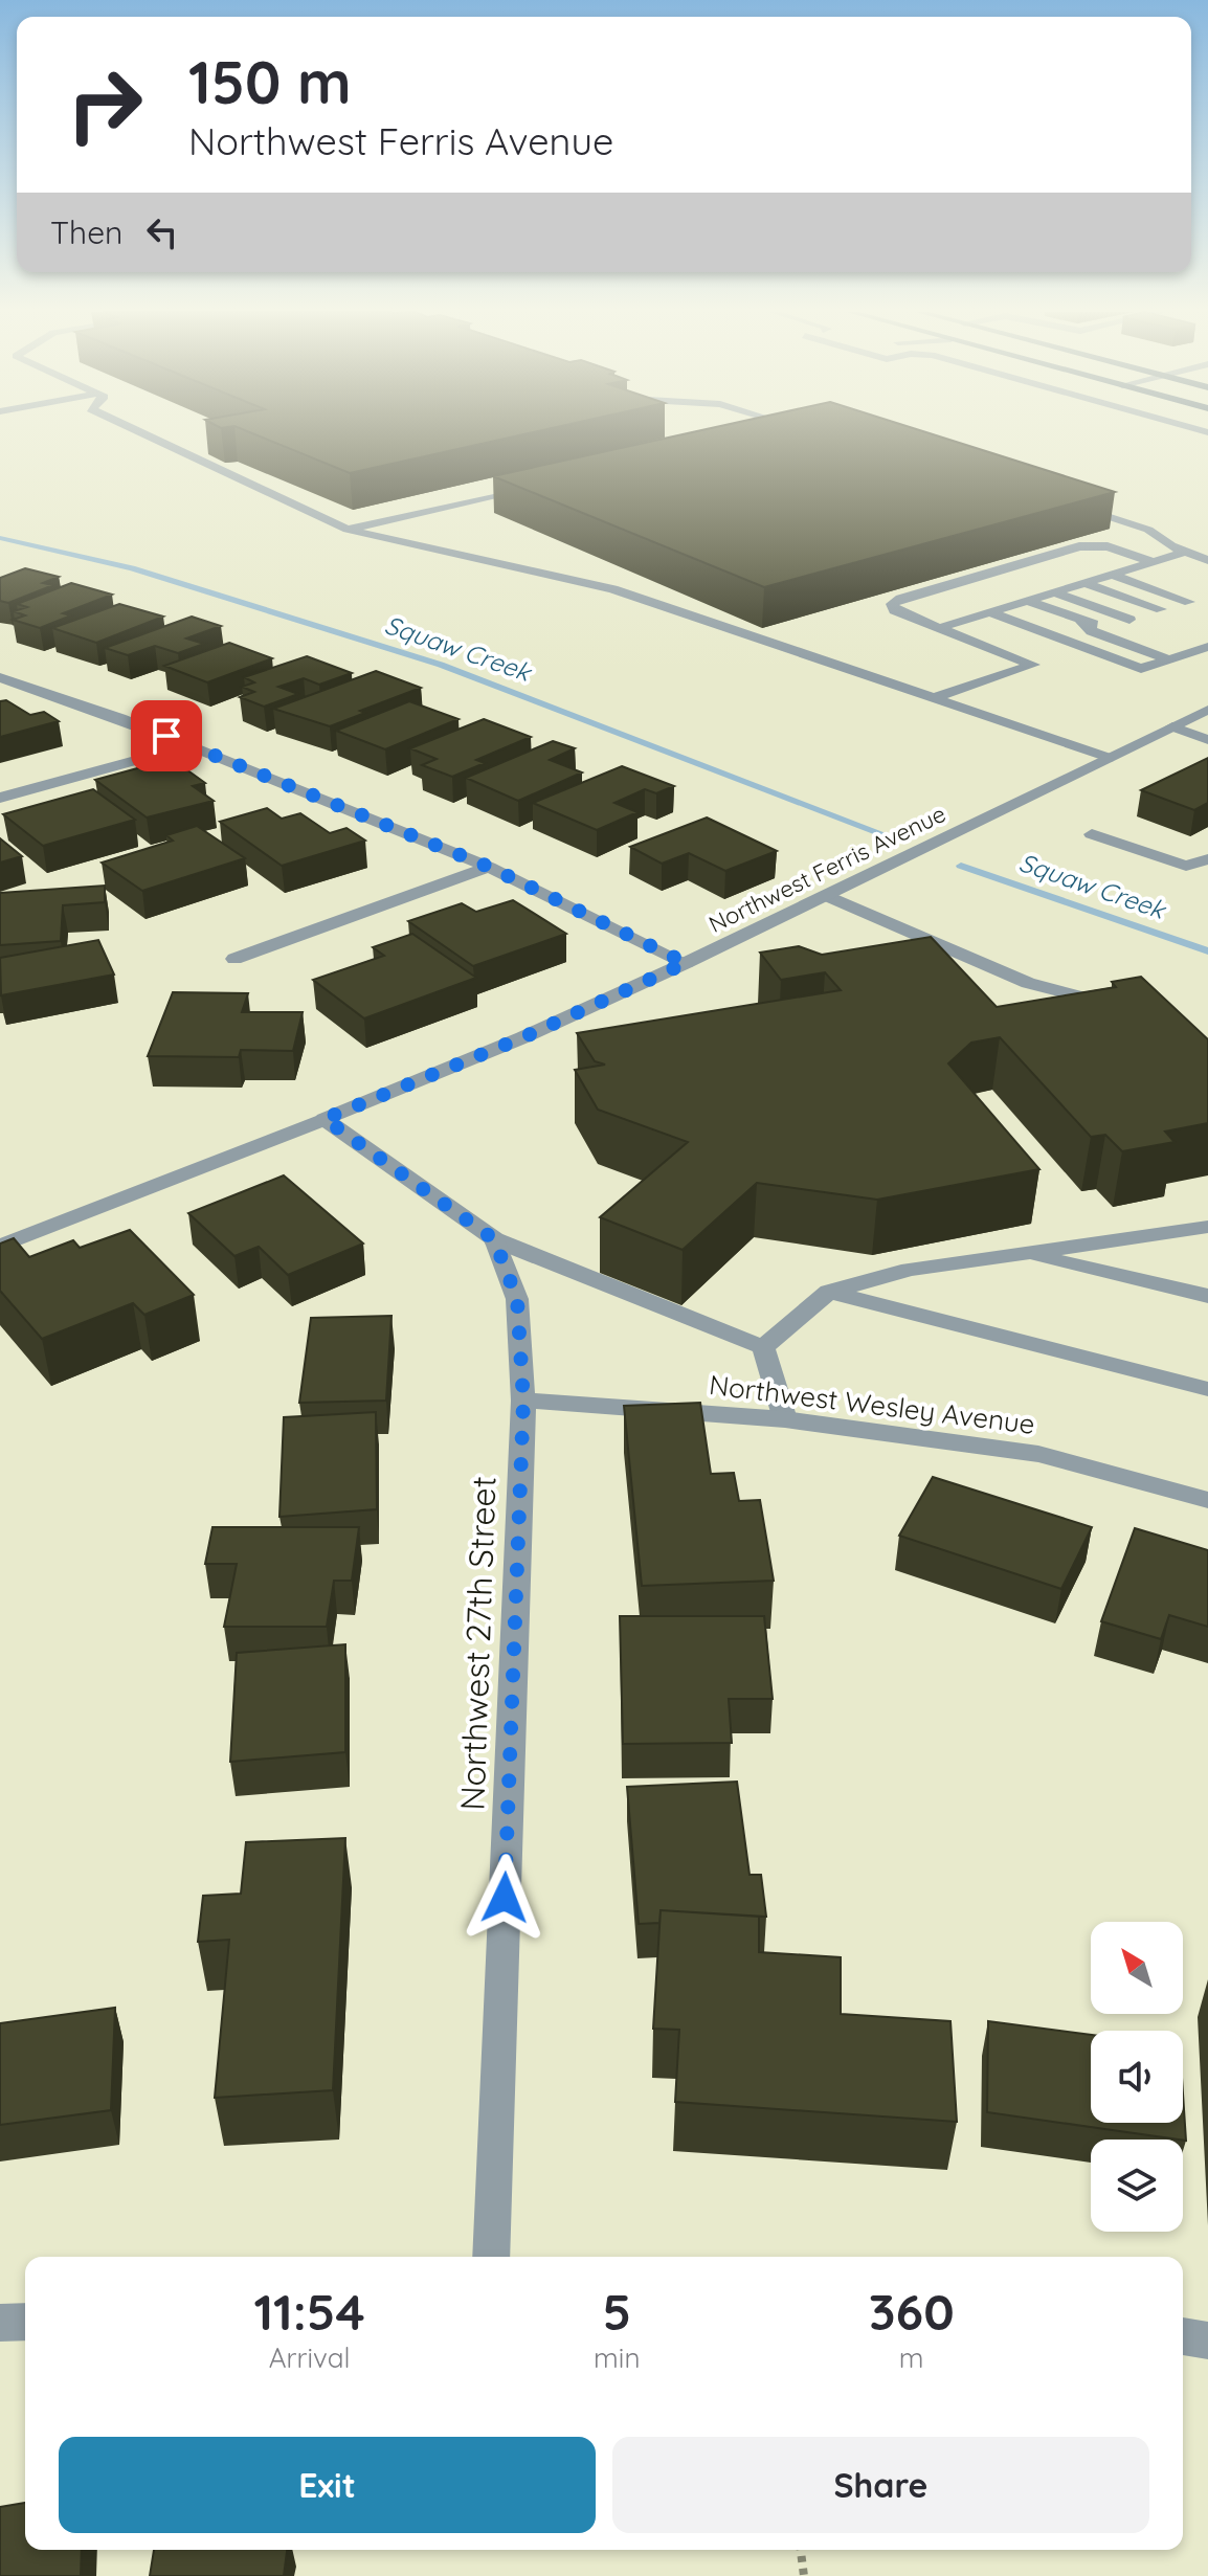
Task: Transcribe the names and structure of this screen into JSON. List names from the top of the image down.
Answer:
{
  "streets": {
    "street": ["Northwest Ferris Avenue", "Northwest Wesley Avenue", "Northwest 27th Street"]
  },
  "crossings": [
    ["Northwest Wesley Avenue", "Northwest 27th Street"]
  ],
  "water": ["Squaw Creek"],
  "north": "top left",
  "page": {
    "turn": ["150 m", "Northwest Ferris Avenue"],
    "then": "Then",
    "eta": [
      "11:54",
      "Arrival",
      "5",
      "min",
      "360",
      "m"
    ],
    "buttons": ["Exit", "Share"]
  }
}
